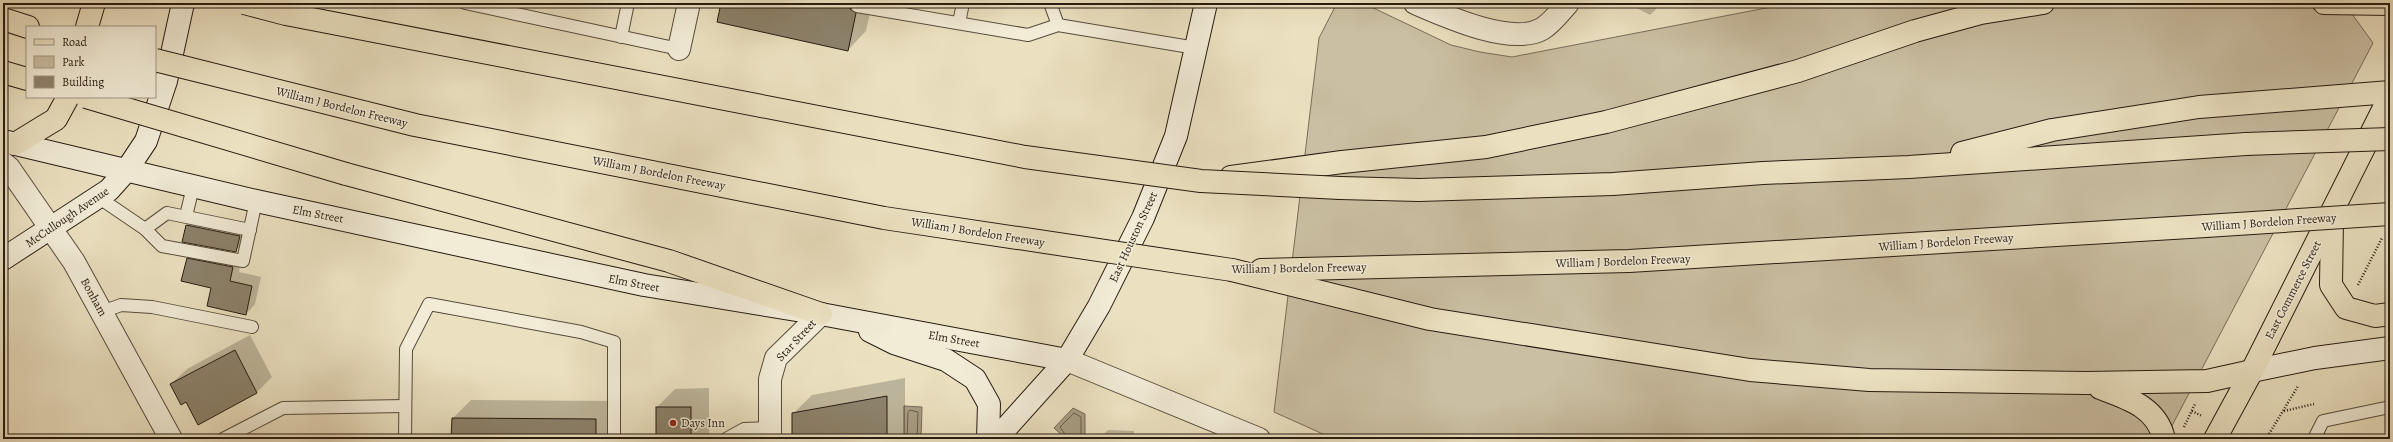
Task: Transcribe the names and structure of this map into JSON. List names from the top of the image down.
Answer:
{
  "streets": {
    "main road": [
      "William J Bordelon Freeway",
      "Elm Street",
      "McCullough Avenue",
      "East Houston Street",
      "East Commerce Street",
      "Bonham",
      "Star Street"
    ]
  },
  "crossings": [
    ["Elm Street", "McCullough Avenue"],
    ["Elm Street", "East Houston Street"],
    ["Elm Street", "Star Street"],
    ["McCullough Avenue", "Bonham"]
  ],
  "places": ["Days Inn"],
  "legend": ["Road", "Park", "Building"]
}
